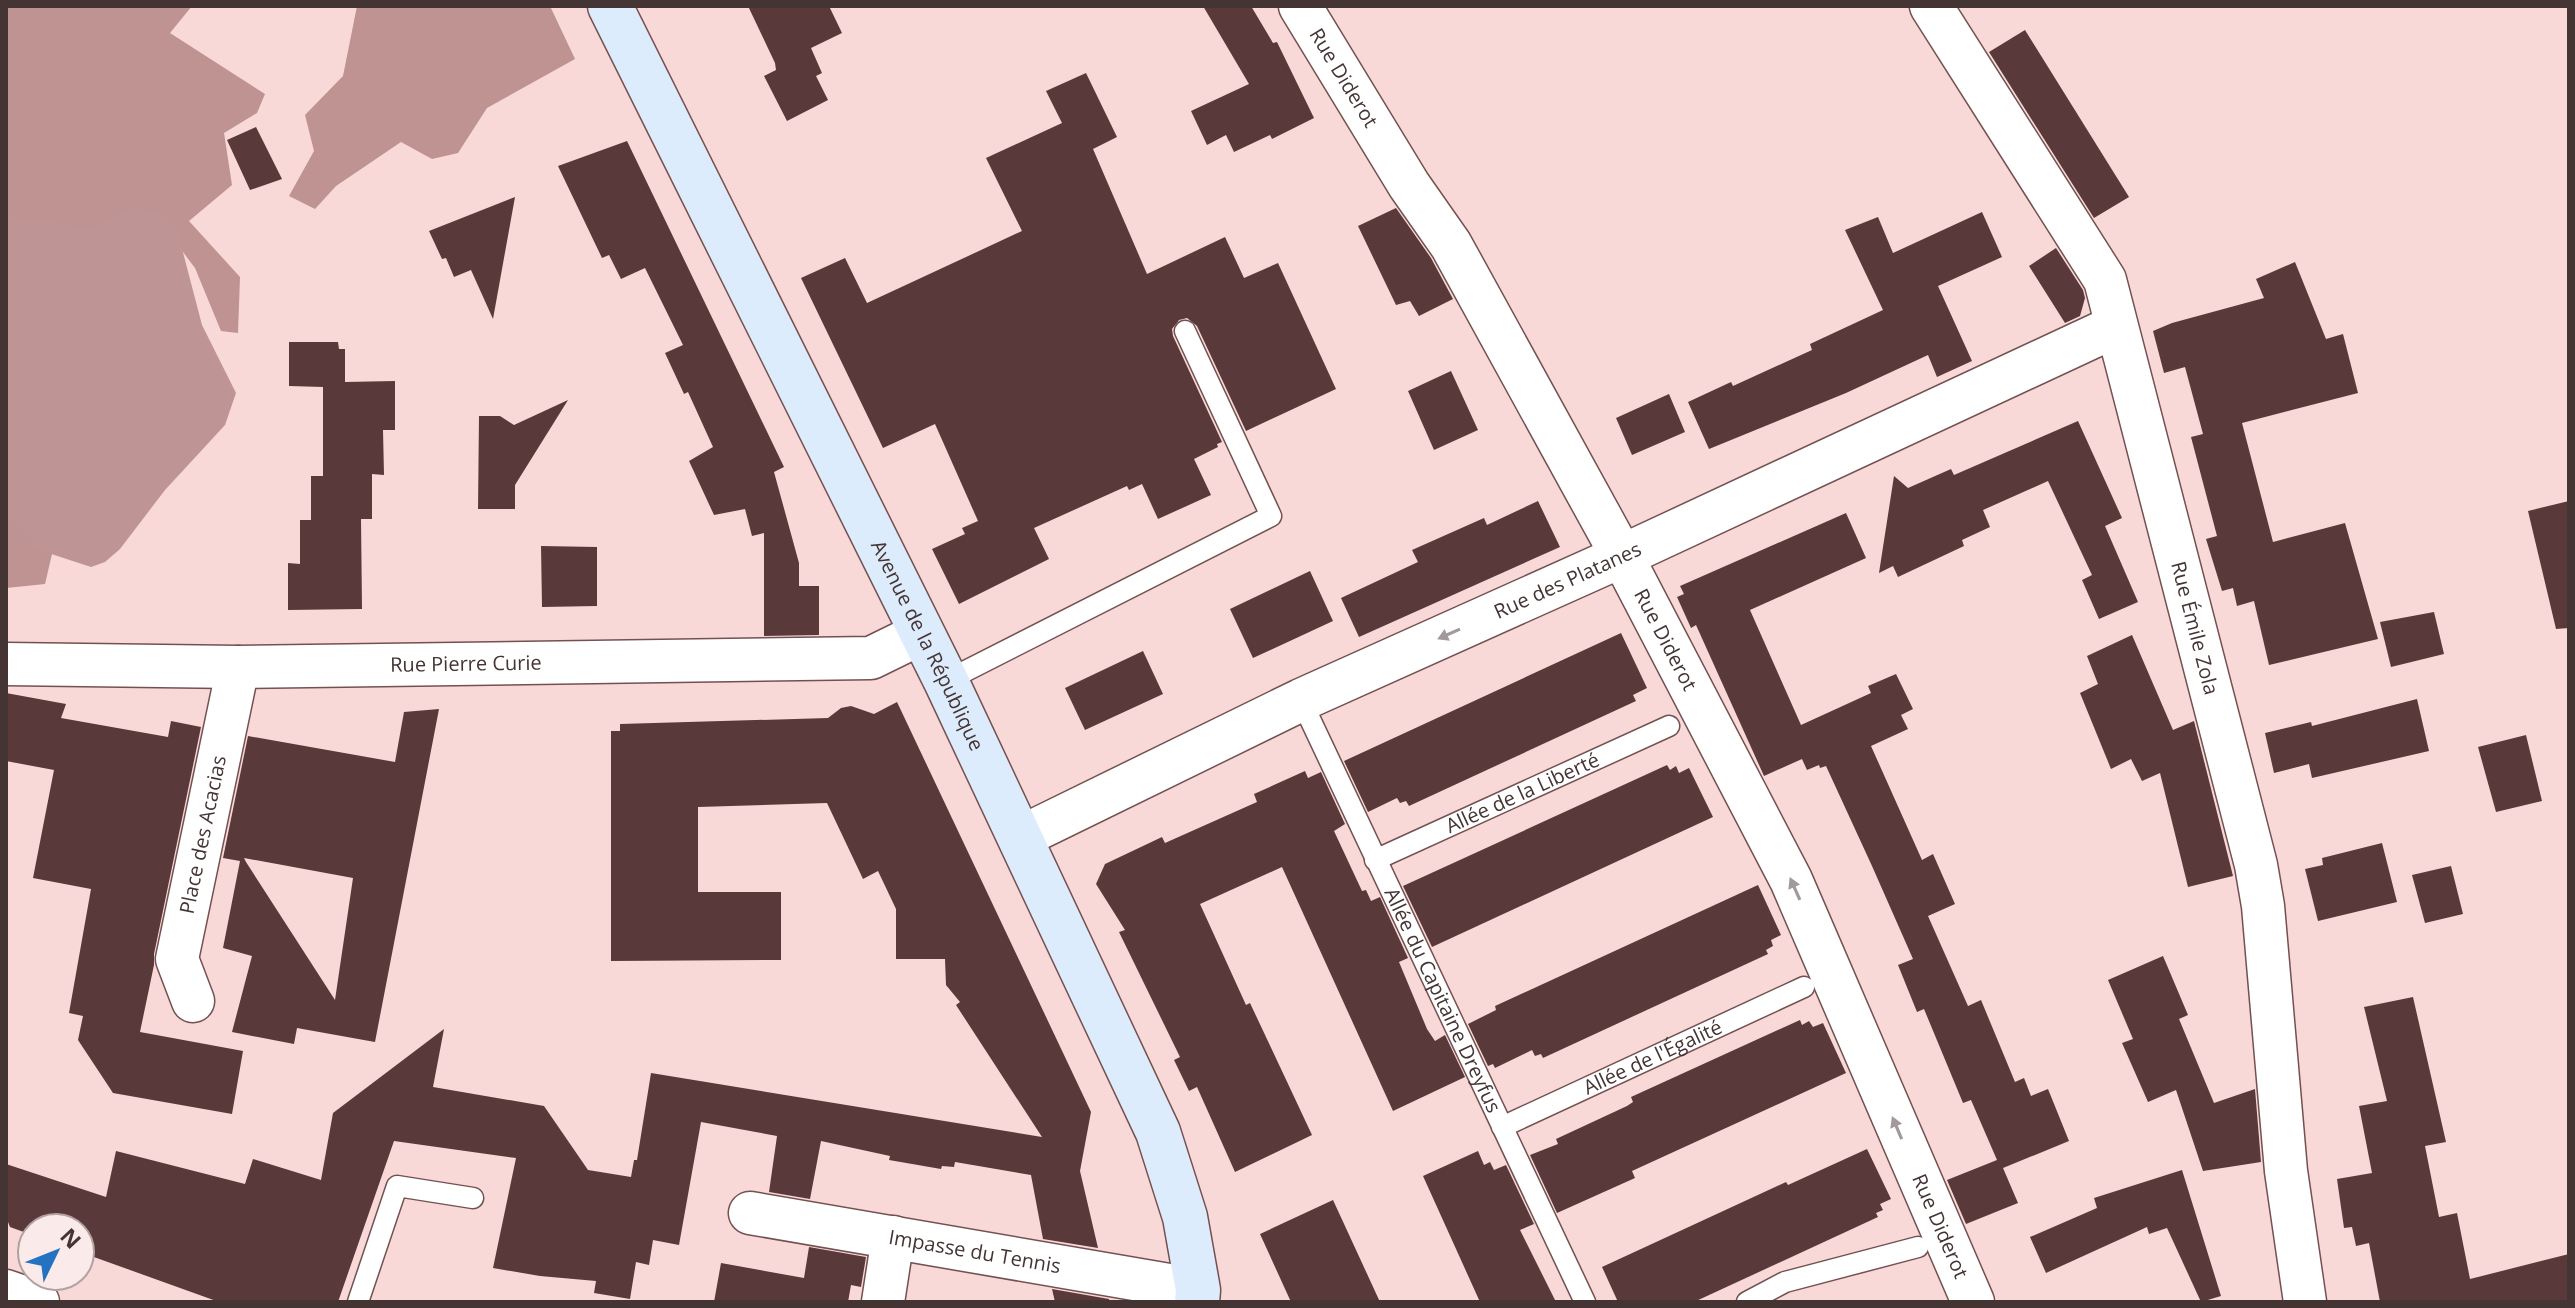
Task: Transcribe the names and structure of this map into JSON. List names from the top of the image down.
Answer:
{
  "streets": {
    "street": [
      "Rue Diderot",
      "Rue des Platanes",
      "Rue Émile Zola",
      "Avenue de la République",
      "Rue Pierre Curie",
      "Place des Acacias",
      "Impasse du Tennis"
    ],
    "lane": ["Allée de la Liberté", "Allée du Capitaine Dreyfus", "Allée de l'Égalité"]
  },
  "crossings": [
    ["Rue Diderot", "Rue des Platanes"],
    ["Rue des Platanes", "Rue Émile Zola"],
    ["Rue des Platanes", "Avenue de la République"],
    ["Rue des Platanes", "Allée du Capitaine Dreyfus"],
    ["Avenue de la République", "Rue Pierre Curie"],
    ["Avenue de la République", "Impasse du Tennis"],
    ["Rue Pierre Curie", "Place des Acacias"],
    ["Allée de la Liberté", "Allée du Capitaine Dreyfus"],
    ["Allée du Capitaine Dreyfus", "Allée de l'Égalité"]
  ],
  "one_way": ["Rue Diderot"],
  "north": "top right"
}
